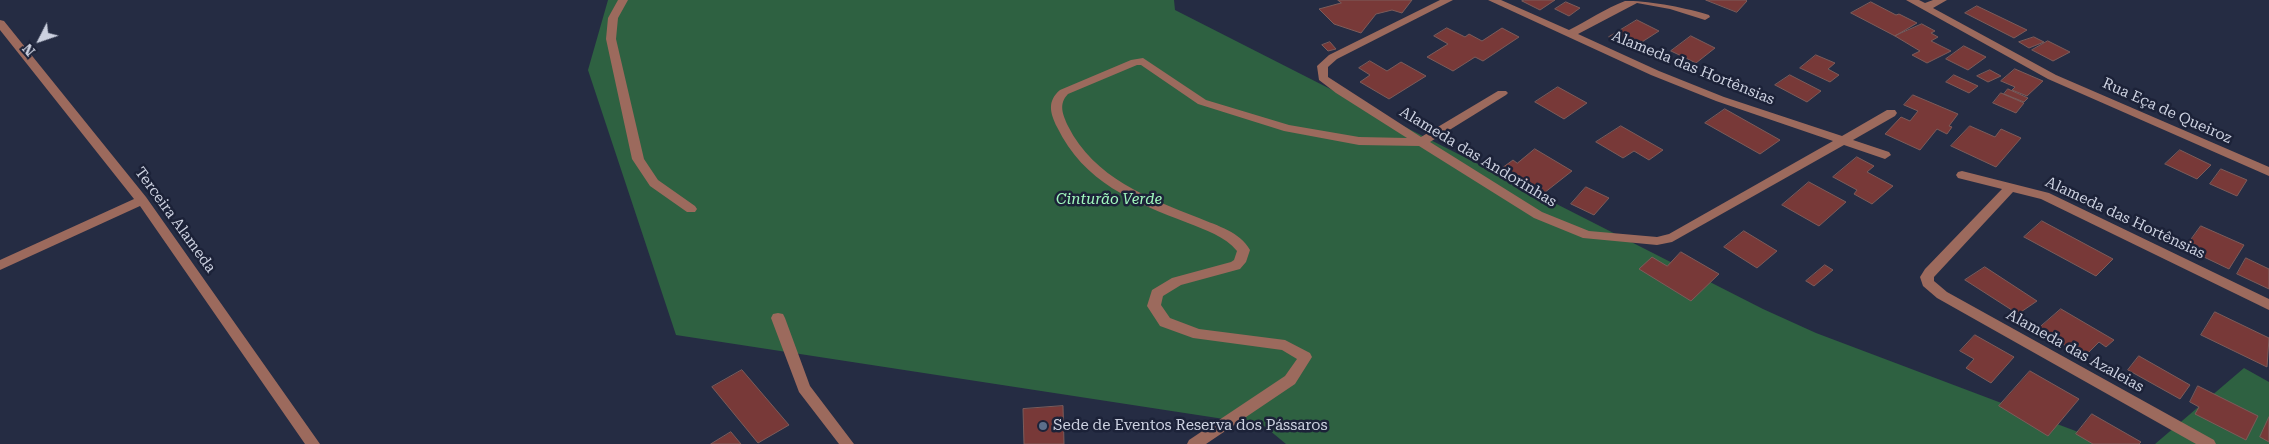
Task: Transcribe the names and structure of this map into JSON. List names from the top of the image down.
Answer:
{
  "streets": {
    "street": [
      "Alameda das Hortênsias",
      "Rua Eça de Queiroz",
      "Alameda das Andorinhas",
      "Terceira Alameda",
      "Alameda das Azaleias"
    ]
  },
  "crossings": [
    ["Alameda das Hortênsias", "Alameda das Andorinhas"],
    ["Alameda das Hortênsias", "Alameda das Azaleias"]
  ],
  "parks": ["Cinturão Verde"],
  "places": ["Sede de Eventos Reserva dos Pássaros"],
  "north": "bottom left"
}
